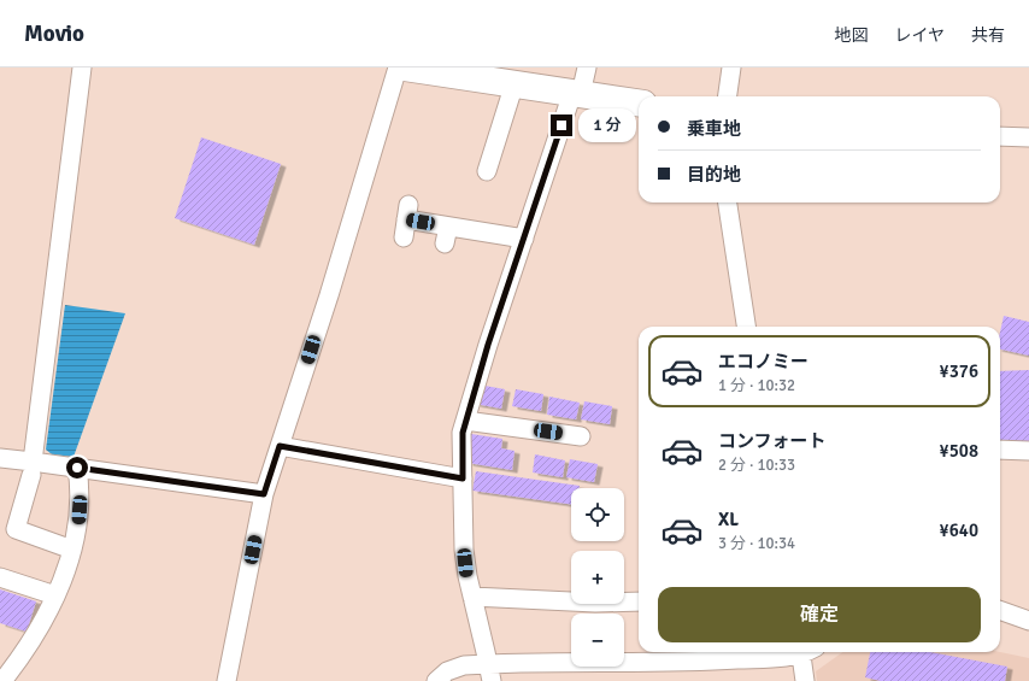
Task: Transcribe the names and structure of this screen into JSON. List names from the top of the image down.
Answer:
{
  "page": {
    "header": "Movio",
    "nav": ["地図", "レイヤ", "共有"],
    "banner": ["乗車地", "目的地"],
    "bubble": "1 分",
    "list": [
      {
        "name": "エコノミー",
        "note": "1 分 · 10:32",
        "value": "¥376"
      },
      {
        "name": "コンフォート",
        "note": "2 分 · 10:33",
        "value": "¥508"
      },
      {
        "name": "XL",
        "note": "3 分 · 10:34",
        "value": "¥640"
      }
    ],
    "map_buttons": ["+", "−"],
    "buttons": "確定"
  }
}
